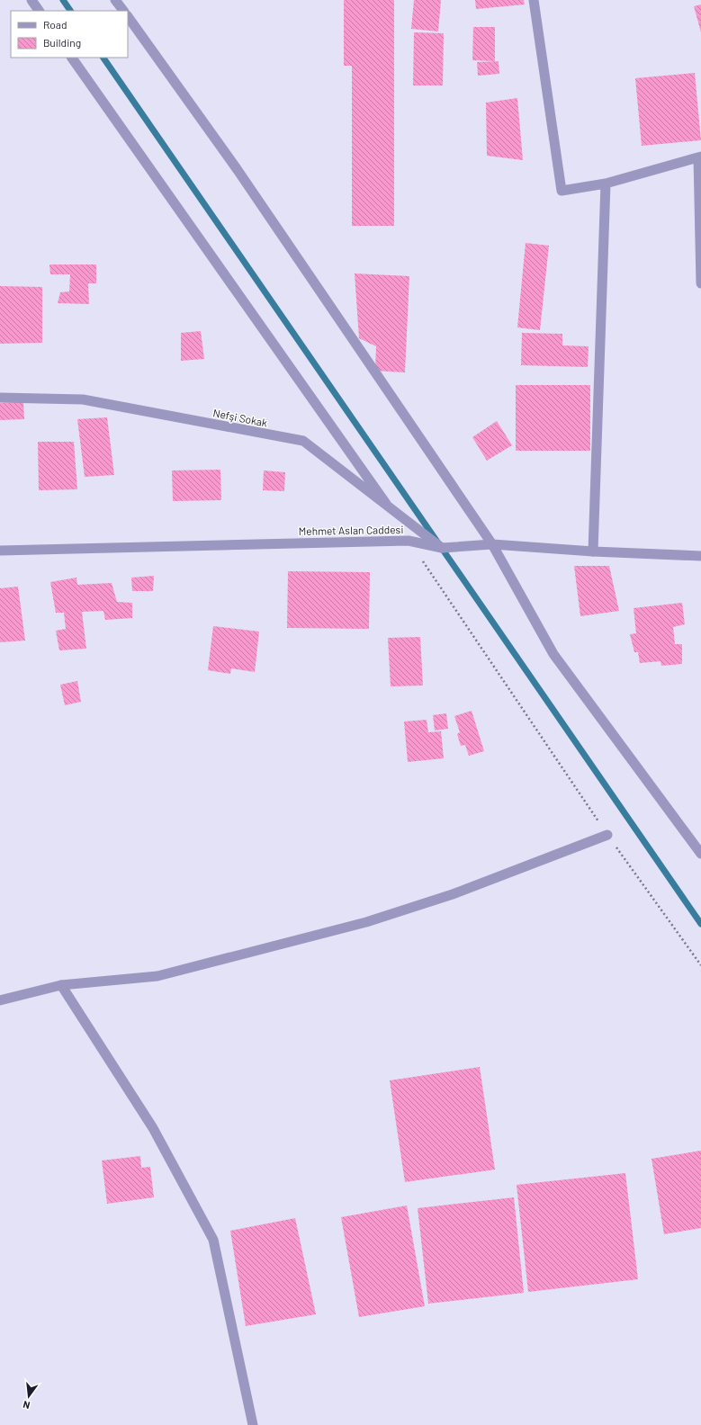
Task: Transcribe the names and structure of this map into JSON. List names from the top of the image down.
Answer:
{
  "streets": {
    "street": ["Nefşi Sokak", "Mehmet Aslan Caddesi"]
  },
  "crossings": [
    ["Nefşi Sokak", "Mehmet Aslan Caddesi"]
  ],
  "legend": ["Road", "Building"],
  "north": "bottom"
}
